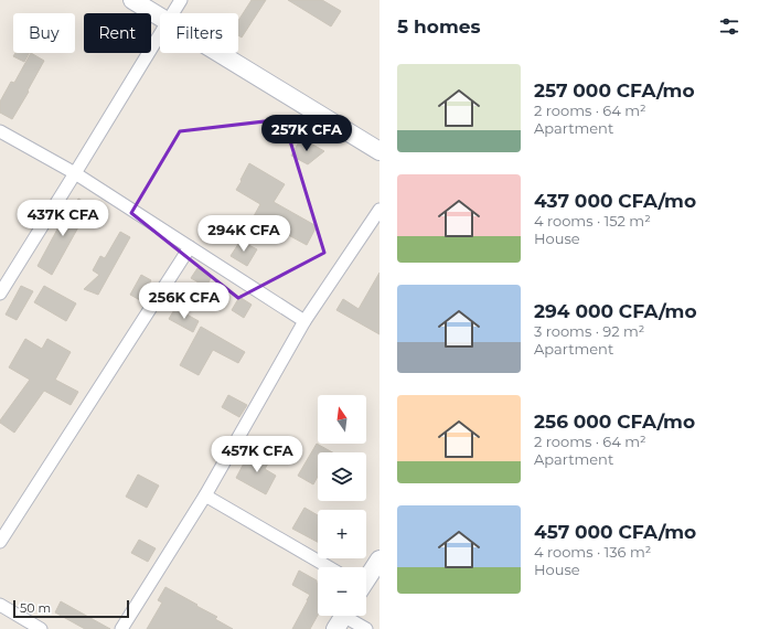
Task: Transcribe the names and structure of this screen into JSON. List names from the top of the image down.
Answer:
{
  "scale_bar": "50 m",
  "north": "top",
  "page": {
    "heading": "5 homes",
    "chip": ["Buy", "Rent", "Filters"],
    "list": [
      {
        "name": "257 000 CFA/mo",
        "note": "2 rooms · 64 m² · Apartment"
      },
      {
        "name": "437 000 CFA/mo",
        "note": "4 rooms · 152 m² · House"
      },
      {
        "name": "294 000 CFA/mo",
        "note": "3 rooms · 92 m² · Apartment"
      },
      {
        "name": "256 000 CFA/mo",
        "note": "2 rooms · 64 m² · Apartment"
      },
      {
        "name": "457 000 CFA/mo",
        "note": "4 rooms · 136 m² · House"
      }
    ],
    "price": [
      "257K CFA",
      "437K CFA",
      "294K CFA",
      "256K CFA",
      "457K CFA"
    ],
    "map_buttons": ["+", "−"],
    "scale": "50 m"
  }
}
